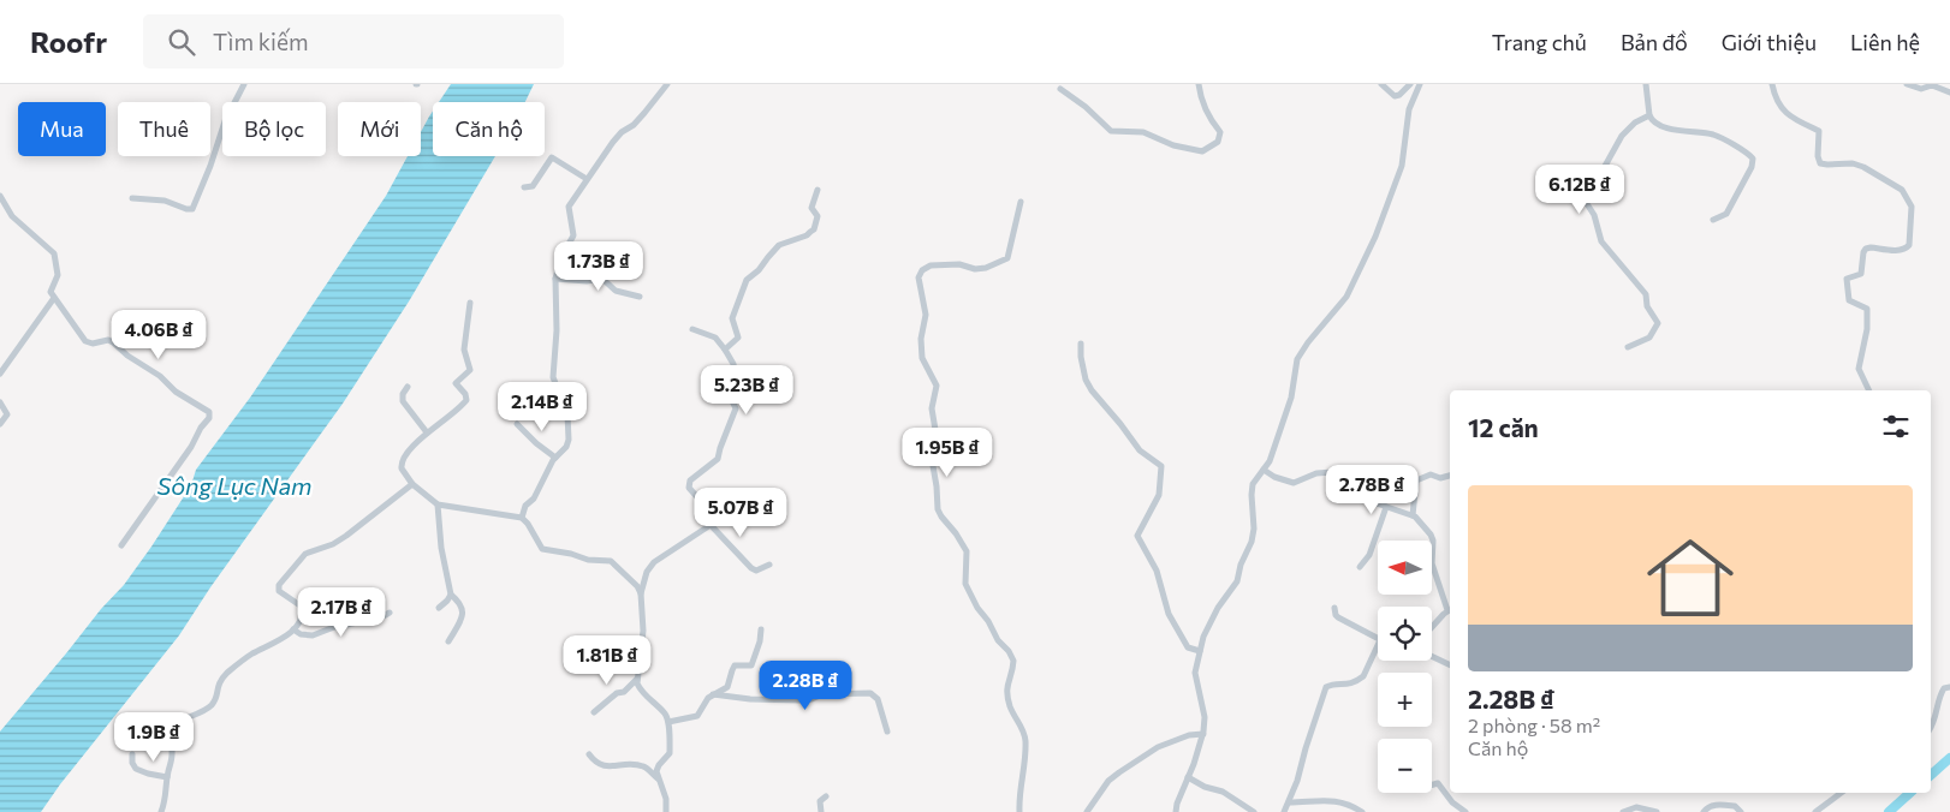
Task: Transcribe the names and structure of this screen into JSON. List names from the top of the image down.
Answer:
{
  "water": ["Sông Lục Nam"],
  "north": "left",
  "page": {
    "header": "Roofr",
    "search": "Tìm kiếm",
    "nav": [
      "Trang chủ",
      "Bản đồ",
      "Giới thiệu",
      "Liên hệ"
    ],
    "chip": [
      "Mua",
      "Thuê",
      "Bộ lọc",
      "Mới",
      "Căn hộ"
    ],
    "price": [
      "6.12B ₫",
      "1.73B ₫",
      "4.06B ₫",
      "5.23B ₫",
      "2.14B ₫",
      "1.95B ₫",
      "2.78B ₫",
      "5.07B ₫",
      "2.17B ₫",
      "1.81B ₫",
      "2.28B ₫",
      "1.9B ₫"
    ],
    "heading": "12 căn",
    "list": [
      {
        "name": "2.28B ₫",
        "note": "2 phòng · 58 m² · Căn hộ"
      }
    ],
    "map_buttons": ["+", "−"]
  }
}
